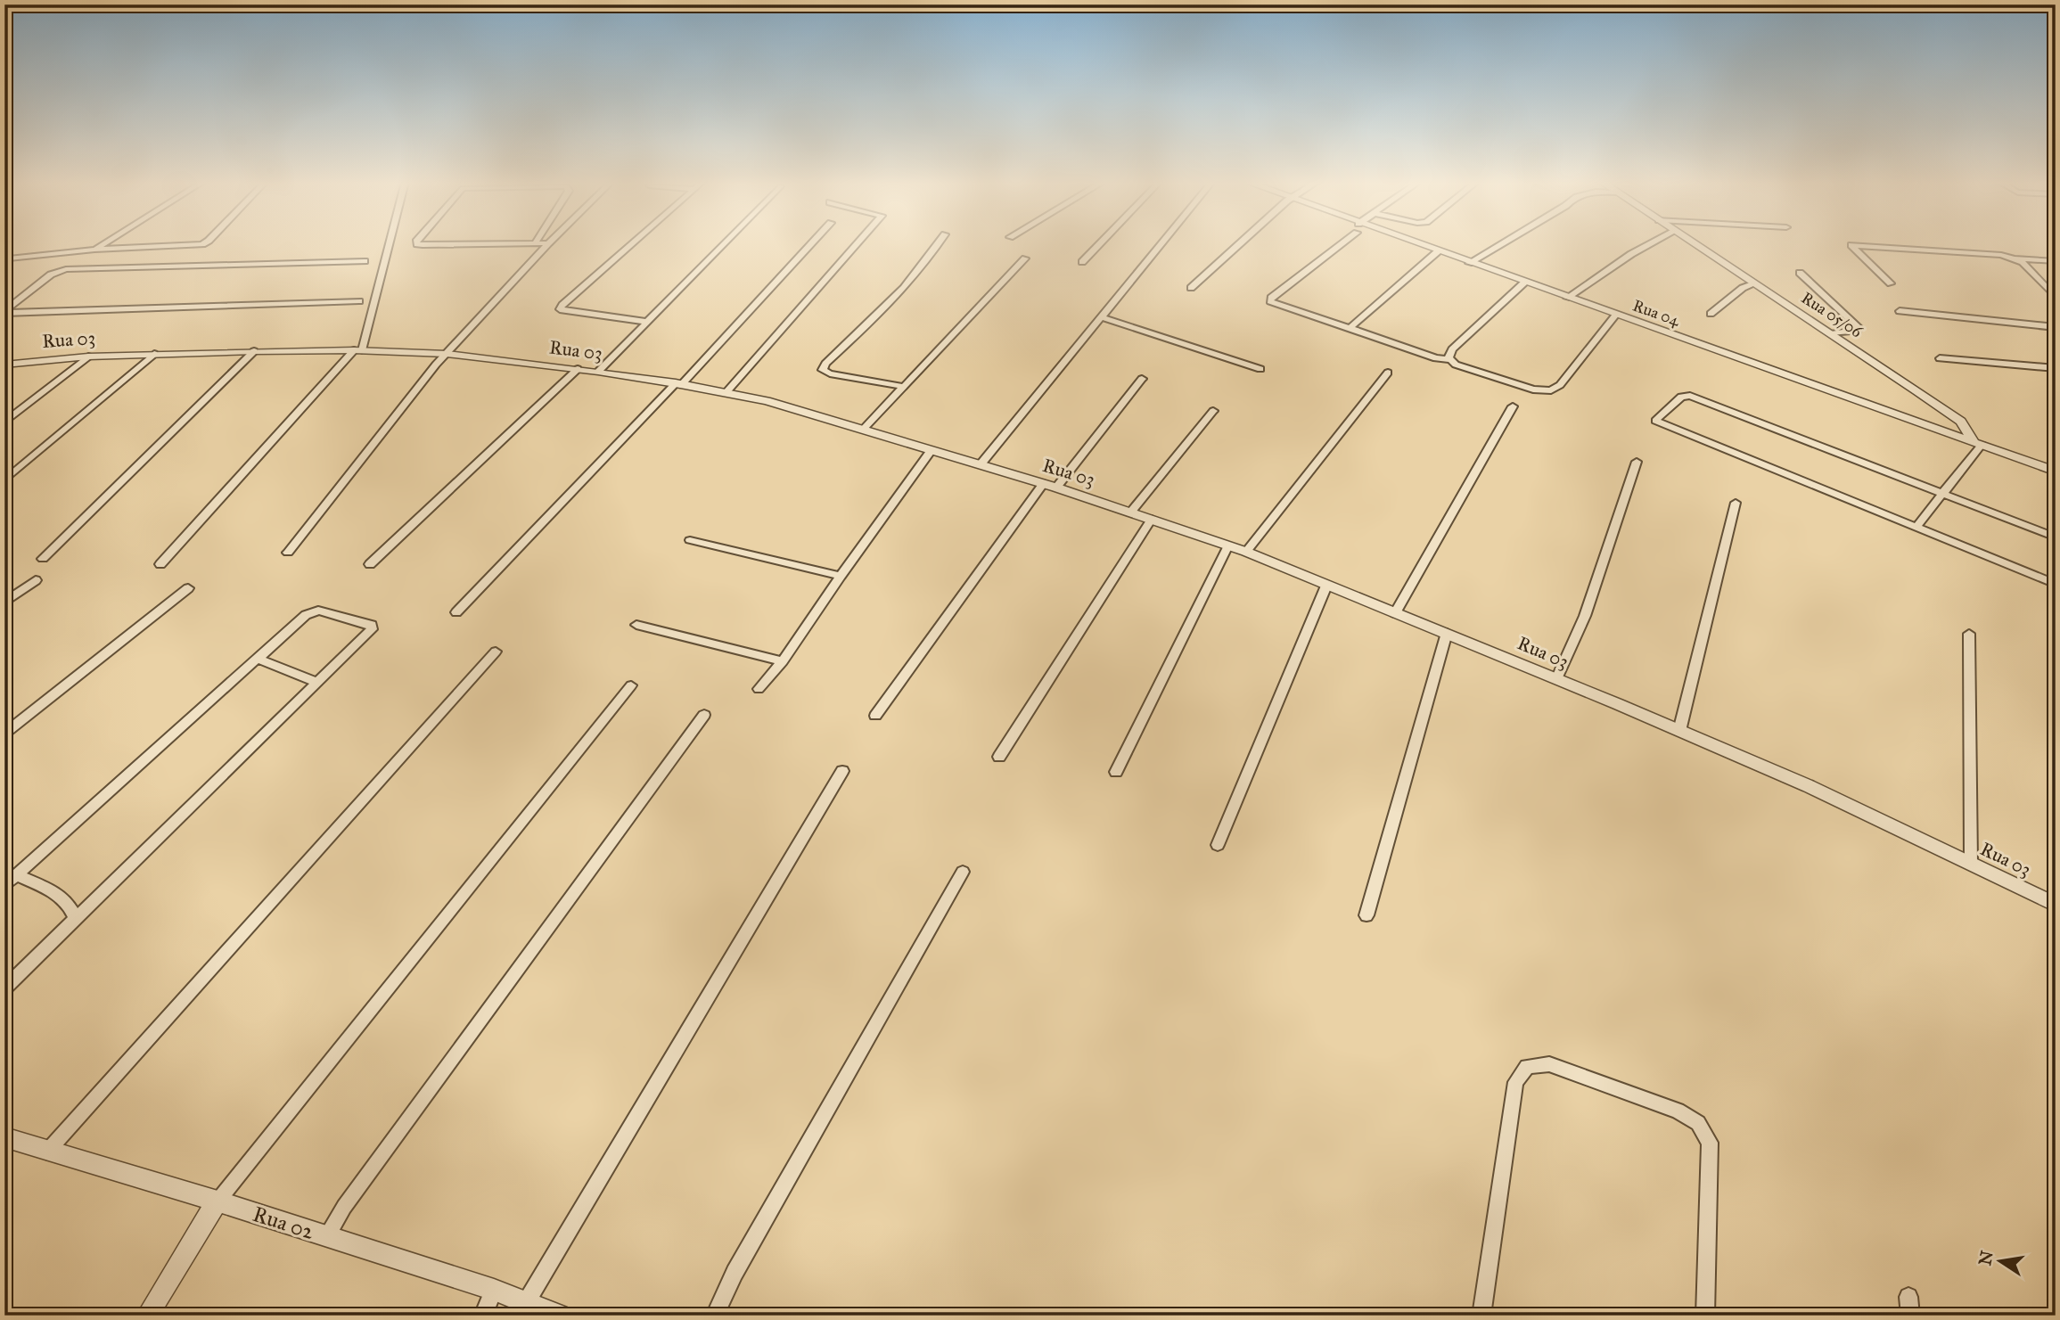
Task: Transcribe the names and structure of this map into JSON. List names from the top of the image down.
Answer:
{
  "streets": {
    "street": [
      "Rua 04",
      "Rua 05/06",
      "Rua 03",
      "Rua 02"
    ]
  },
  "crossings": [
    ["Rua 04", "Rua 05/06"]
  ],
  "north": "left"
}
